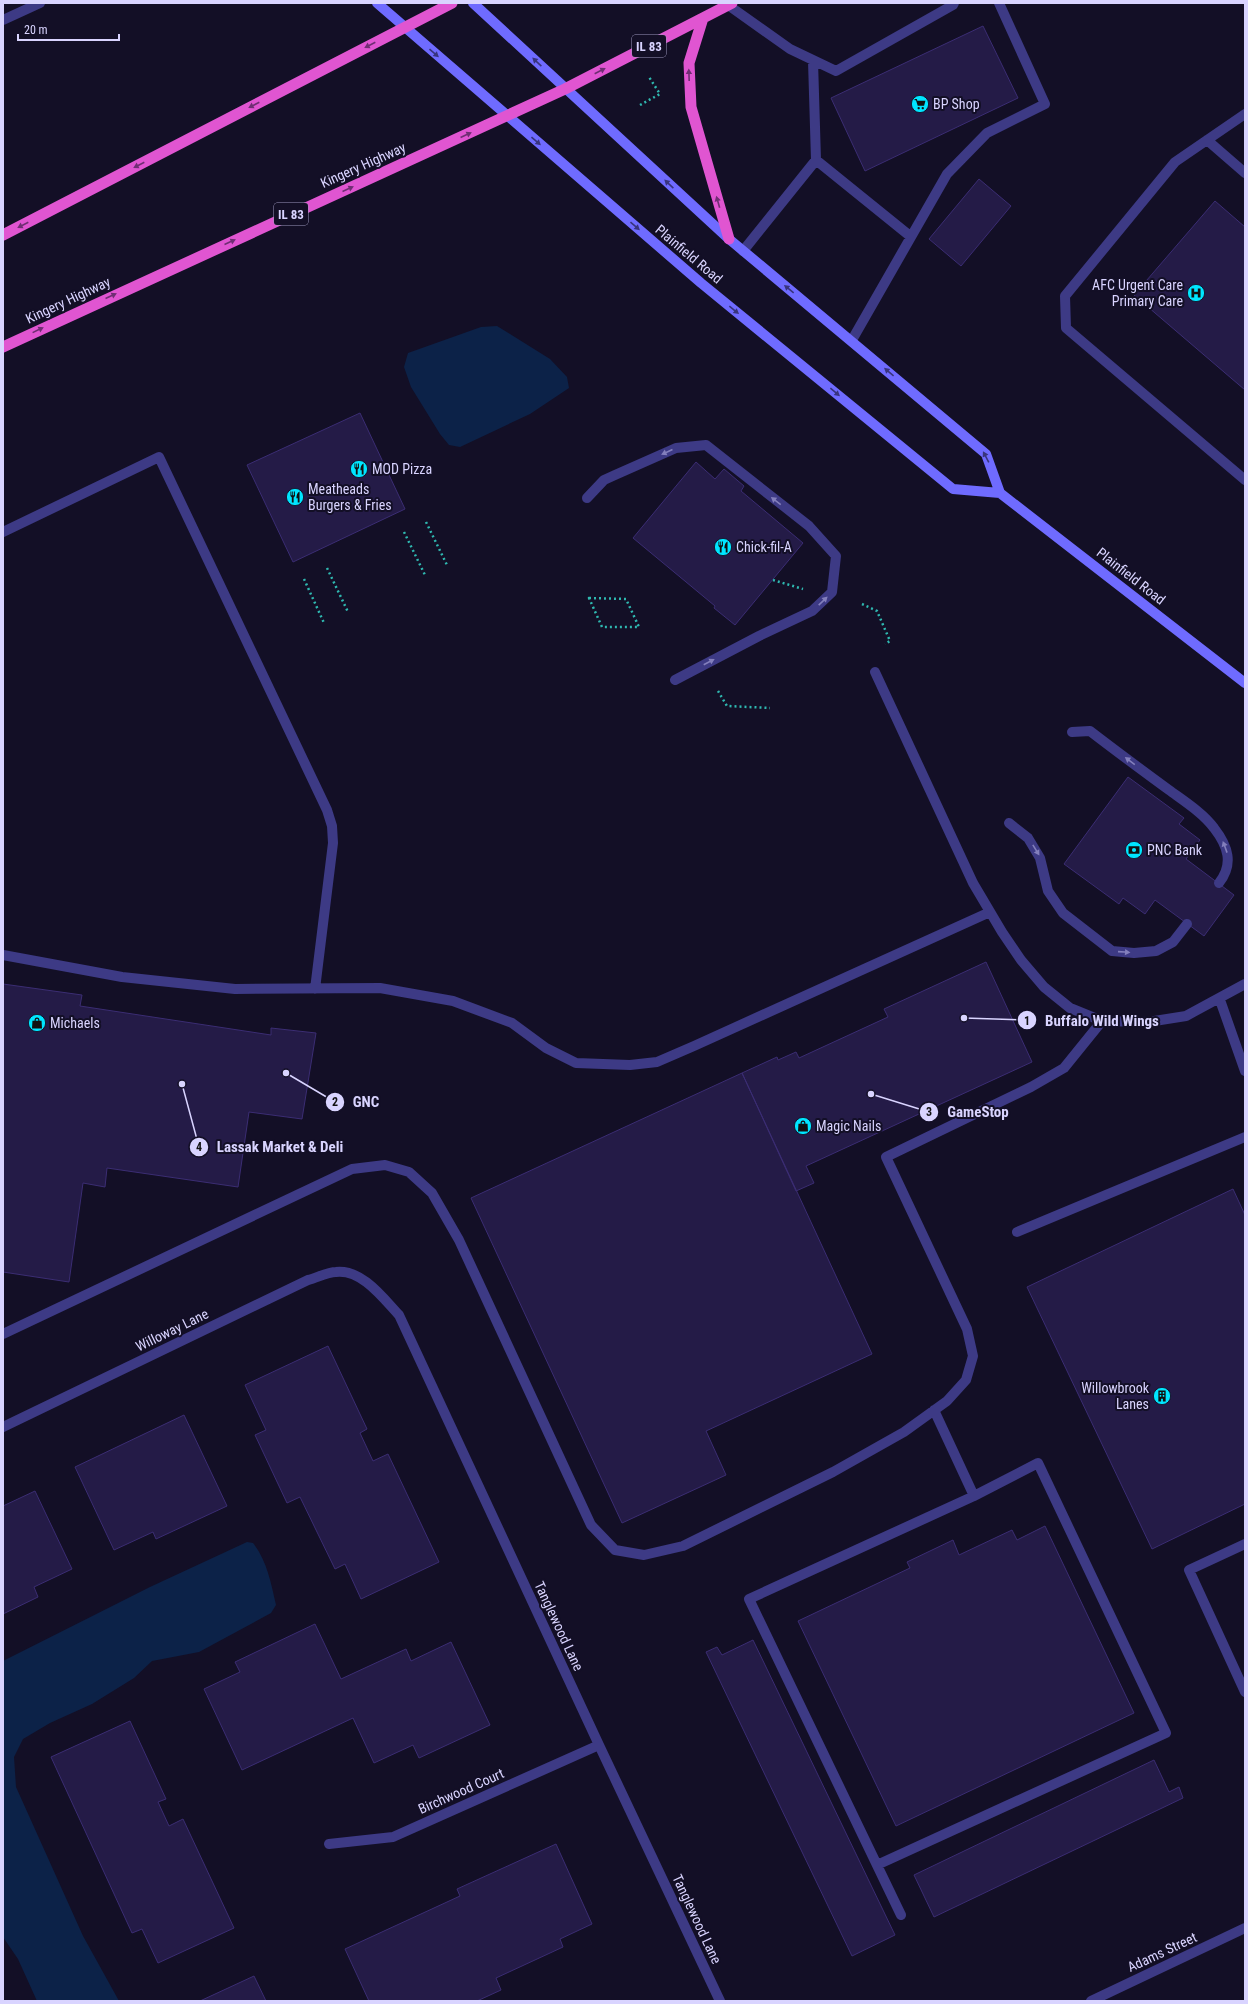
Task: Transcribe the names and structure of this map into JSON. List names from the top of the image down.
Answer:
{
  "streets": {
    "highway": ["IL 83", "Kingery Highway"],
    "main road": ["Plainfield Road"],
    "street": [
      "Willoway Lane",
      "Tanglewood Lane",
      "Birchwood Court",
      "Adams Street"
    ]
  },
  "crossings": [
    ["Kingery Highway", "Plainfield Road"],
    ["Willoway Lane", "Tanglewood Lane"],
    ["Tanglewood Lane", "Birchwood Court"]
  ],
  "one_way": ["Kingery Highway"],
  "places": {
    "supermarket": ["BP Shop"],
    "hospital": ["AFC Urgent Care Primary Care"],
    "restaurant": ["MOD Pizza", "Meatheads Burgers & Fries", "Chick-fil-A"],
    "bank": ["PNC Bank"],
    "other": [
      "Buffalo Wild Wings",
      "GNC",
      "Lassak Market & Deli",
      "GameStop"
    ],
    "shop": ["Michaels", "Magic Nails"],
    "building": ["Willowbrook Lanes"]
  },
  "scale_bar": "20 m"
}
